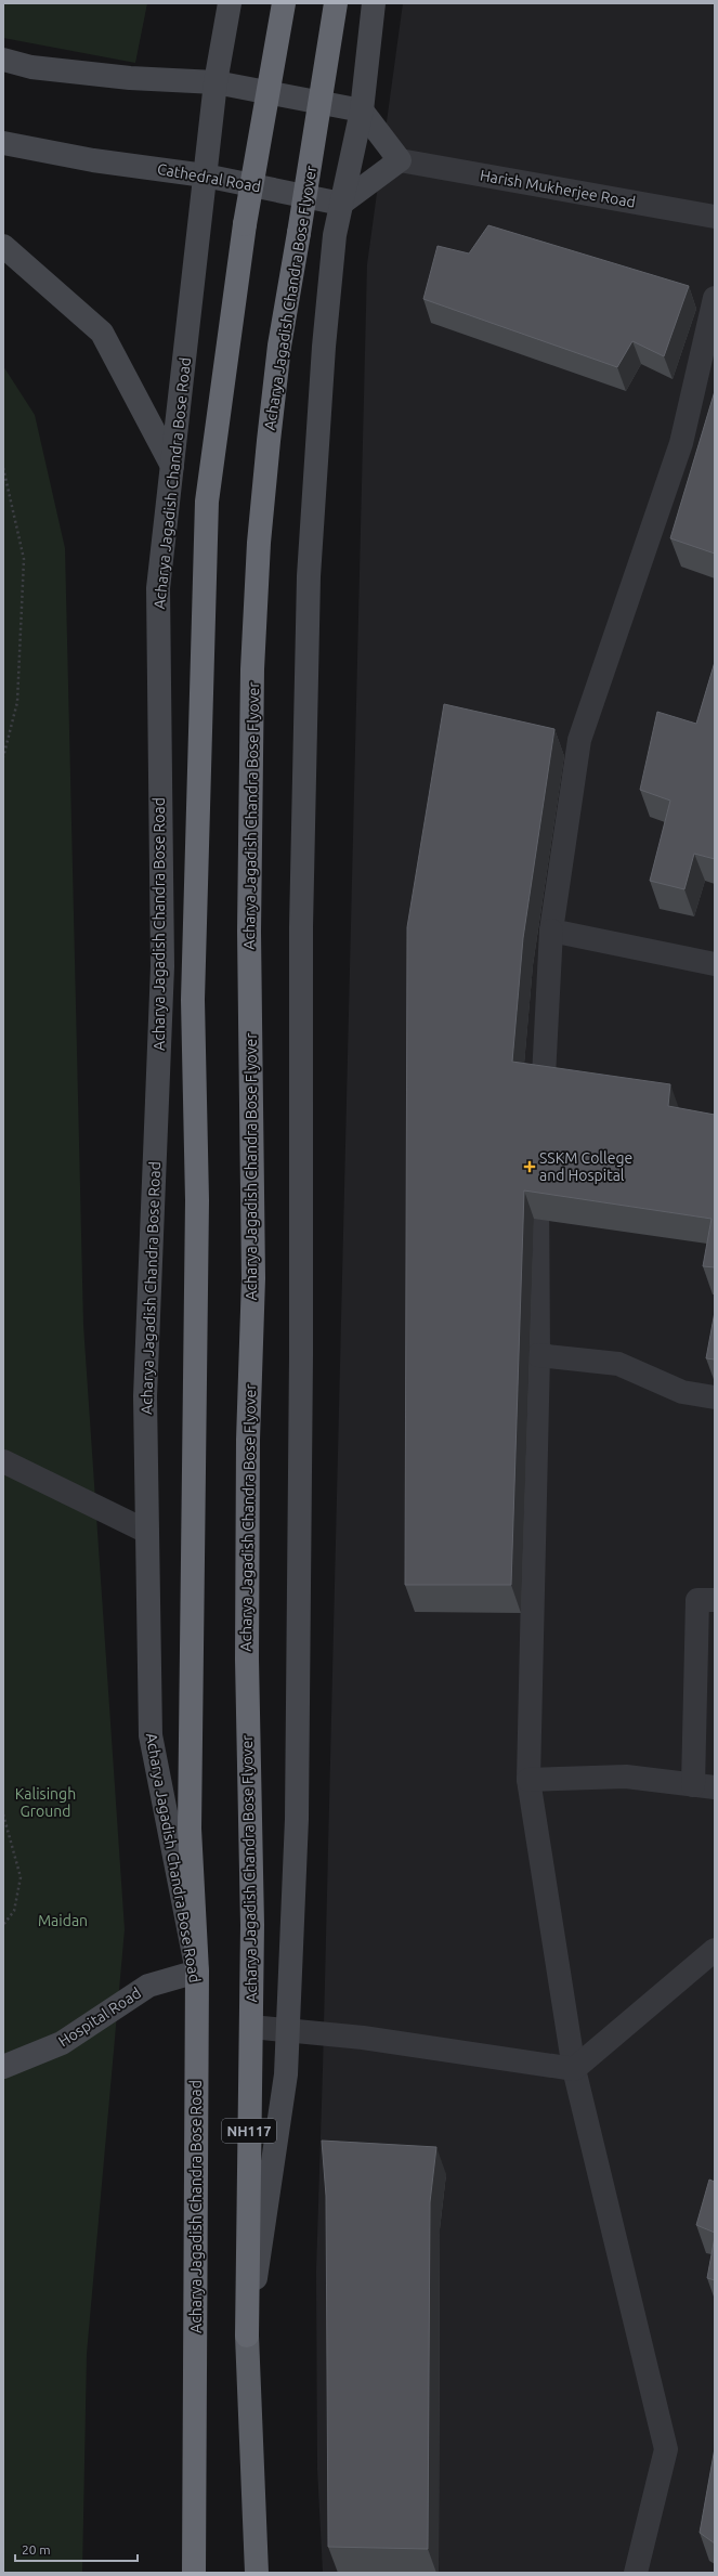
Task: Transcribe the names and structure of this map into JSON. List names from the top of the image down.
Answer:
{
  "streets": {
    "highway": ["Acharya Jagadish Chandra Bose Flyover", "Acharya Jagadish Chandra Bose Road", "NH117"],
    "main road": ["Cathedral Road", "Hospital Road"],
    "street": ["Harish Mukherjee Road"]
  },
  "crossings": [
    ["Cathedral Road", "Acharya Jagadish Chandra Bose Road"],
    ["Acharya Jagadish Chandra Bose Flyover", "NH117"],
    ["Acharya Jagadish Chandra Bose Road", "Hospital Road"]
  ],
  "parks": ["Kalisingh Ground", "Maidan"],
  "places": {
    "health": ["SSKM College and Hospital"]
  },
  "scale_bar": "20 m"
}
